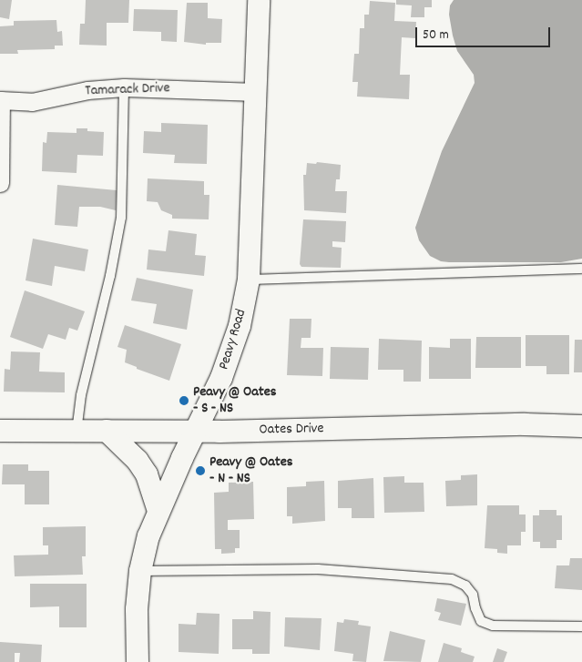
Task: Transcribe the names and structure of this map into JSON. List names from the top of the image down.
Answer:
{
  "streets": {
    "street": ["Tamarack Drive", "Peavy Road", "Oates Drive"]
  },
  "crossings": [
    ["Tamarack Drive", "Peavy Road"],
    ["Peavy Road", "Oates Drive"]
  ],
  "places": ["Peavy @ Oates - S - NS", "Peavy @ Oates - N - NS"],
  "scale_bar": "50 m"
}
